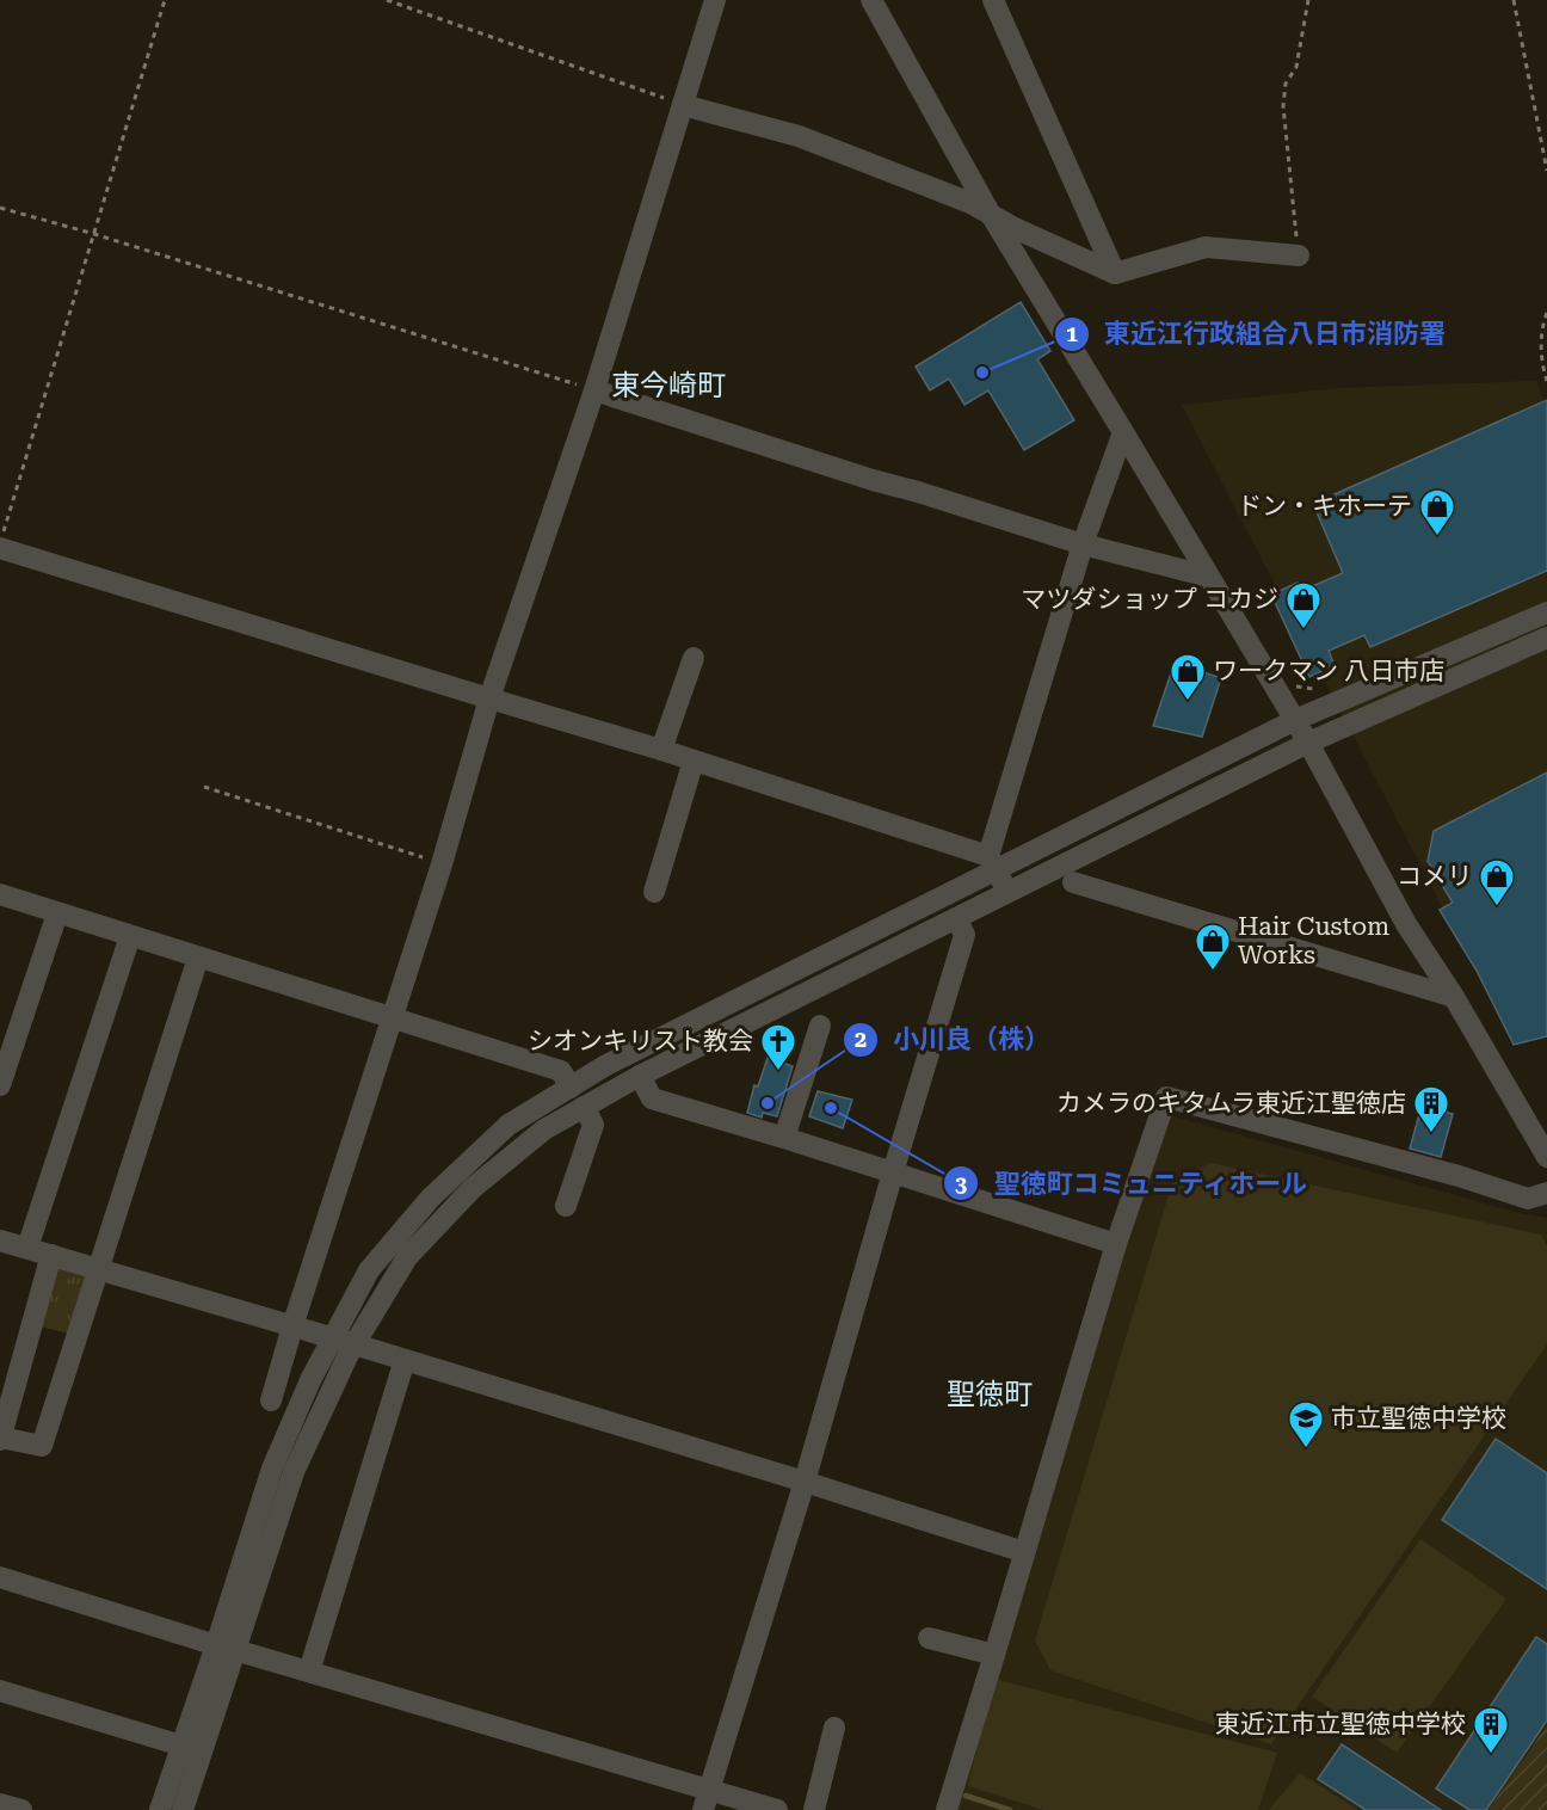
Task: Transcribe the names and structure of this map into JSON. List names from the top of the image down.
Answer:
{
  "districts": ["東今崎町", "聖徳町"],
  "places": {
    "other": ["東近江行政組合八日市消防署", "小川良（株）", "聖徳町コミュニティホール"],
    "shop": [
      "ドン・キホーテ",
      "マツダショップ コカジ",
      "ワークマン 八日市店",
      "コメリ",
      "Hair Custom Works"
    ],
    "church": ["シオンキリスト教会"],
    "building": ["カメラのキタムラ東近江聖徳店", "東近江市立聖徳中学校"],
    "school or university": ["市立聖徳中学校"]
  }
}
